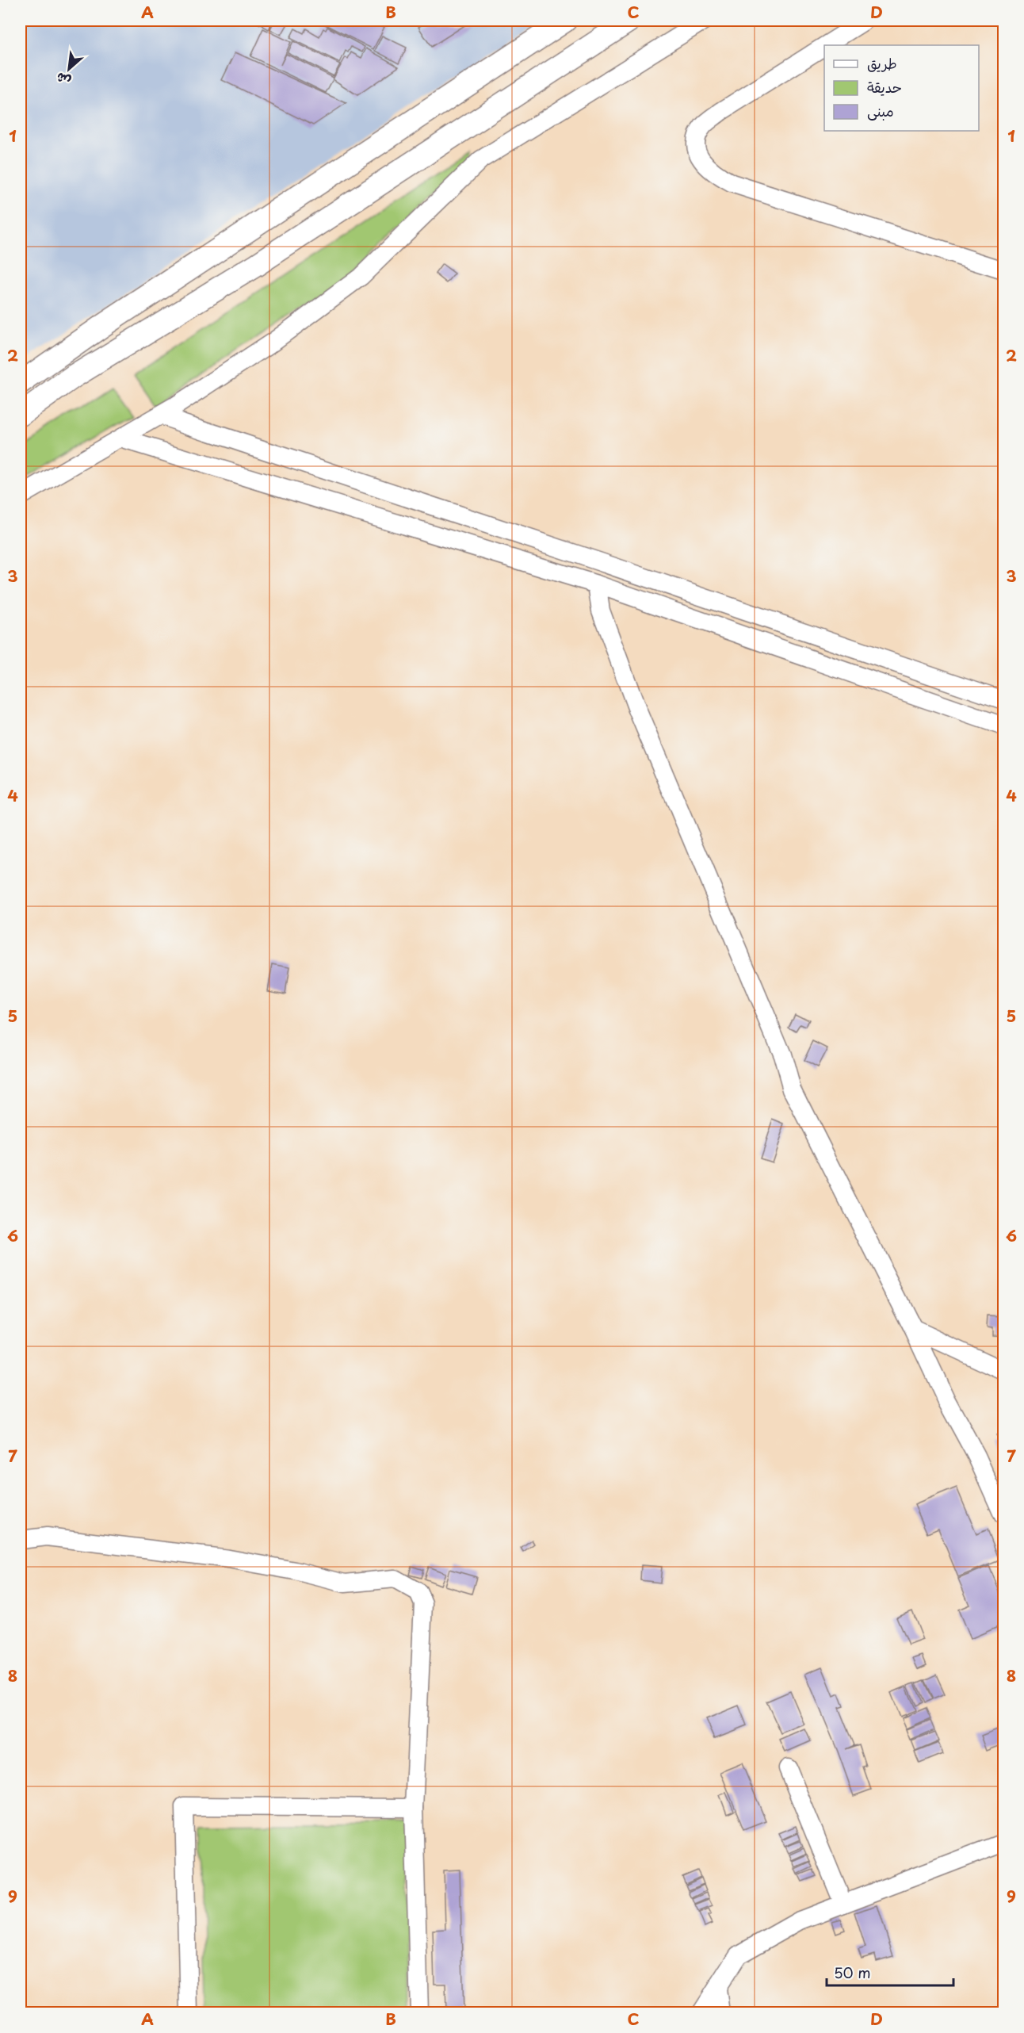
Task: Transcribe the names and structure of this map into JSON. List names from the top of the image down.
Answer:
{
  "legend": ["طريق", "حديقة", "مبنى"],
  "scale_bar": "50 m",
  "north": "bottom left",
  "grid": {
    "columns": [
      "A",
      "B",
      "C",
      "D"
    ],
    "rows": [
      "1",
      "2",
      "3",
      "4",
      "5",
      "6",
      "7",
      "8",
      "9"
    ]
  }
}
